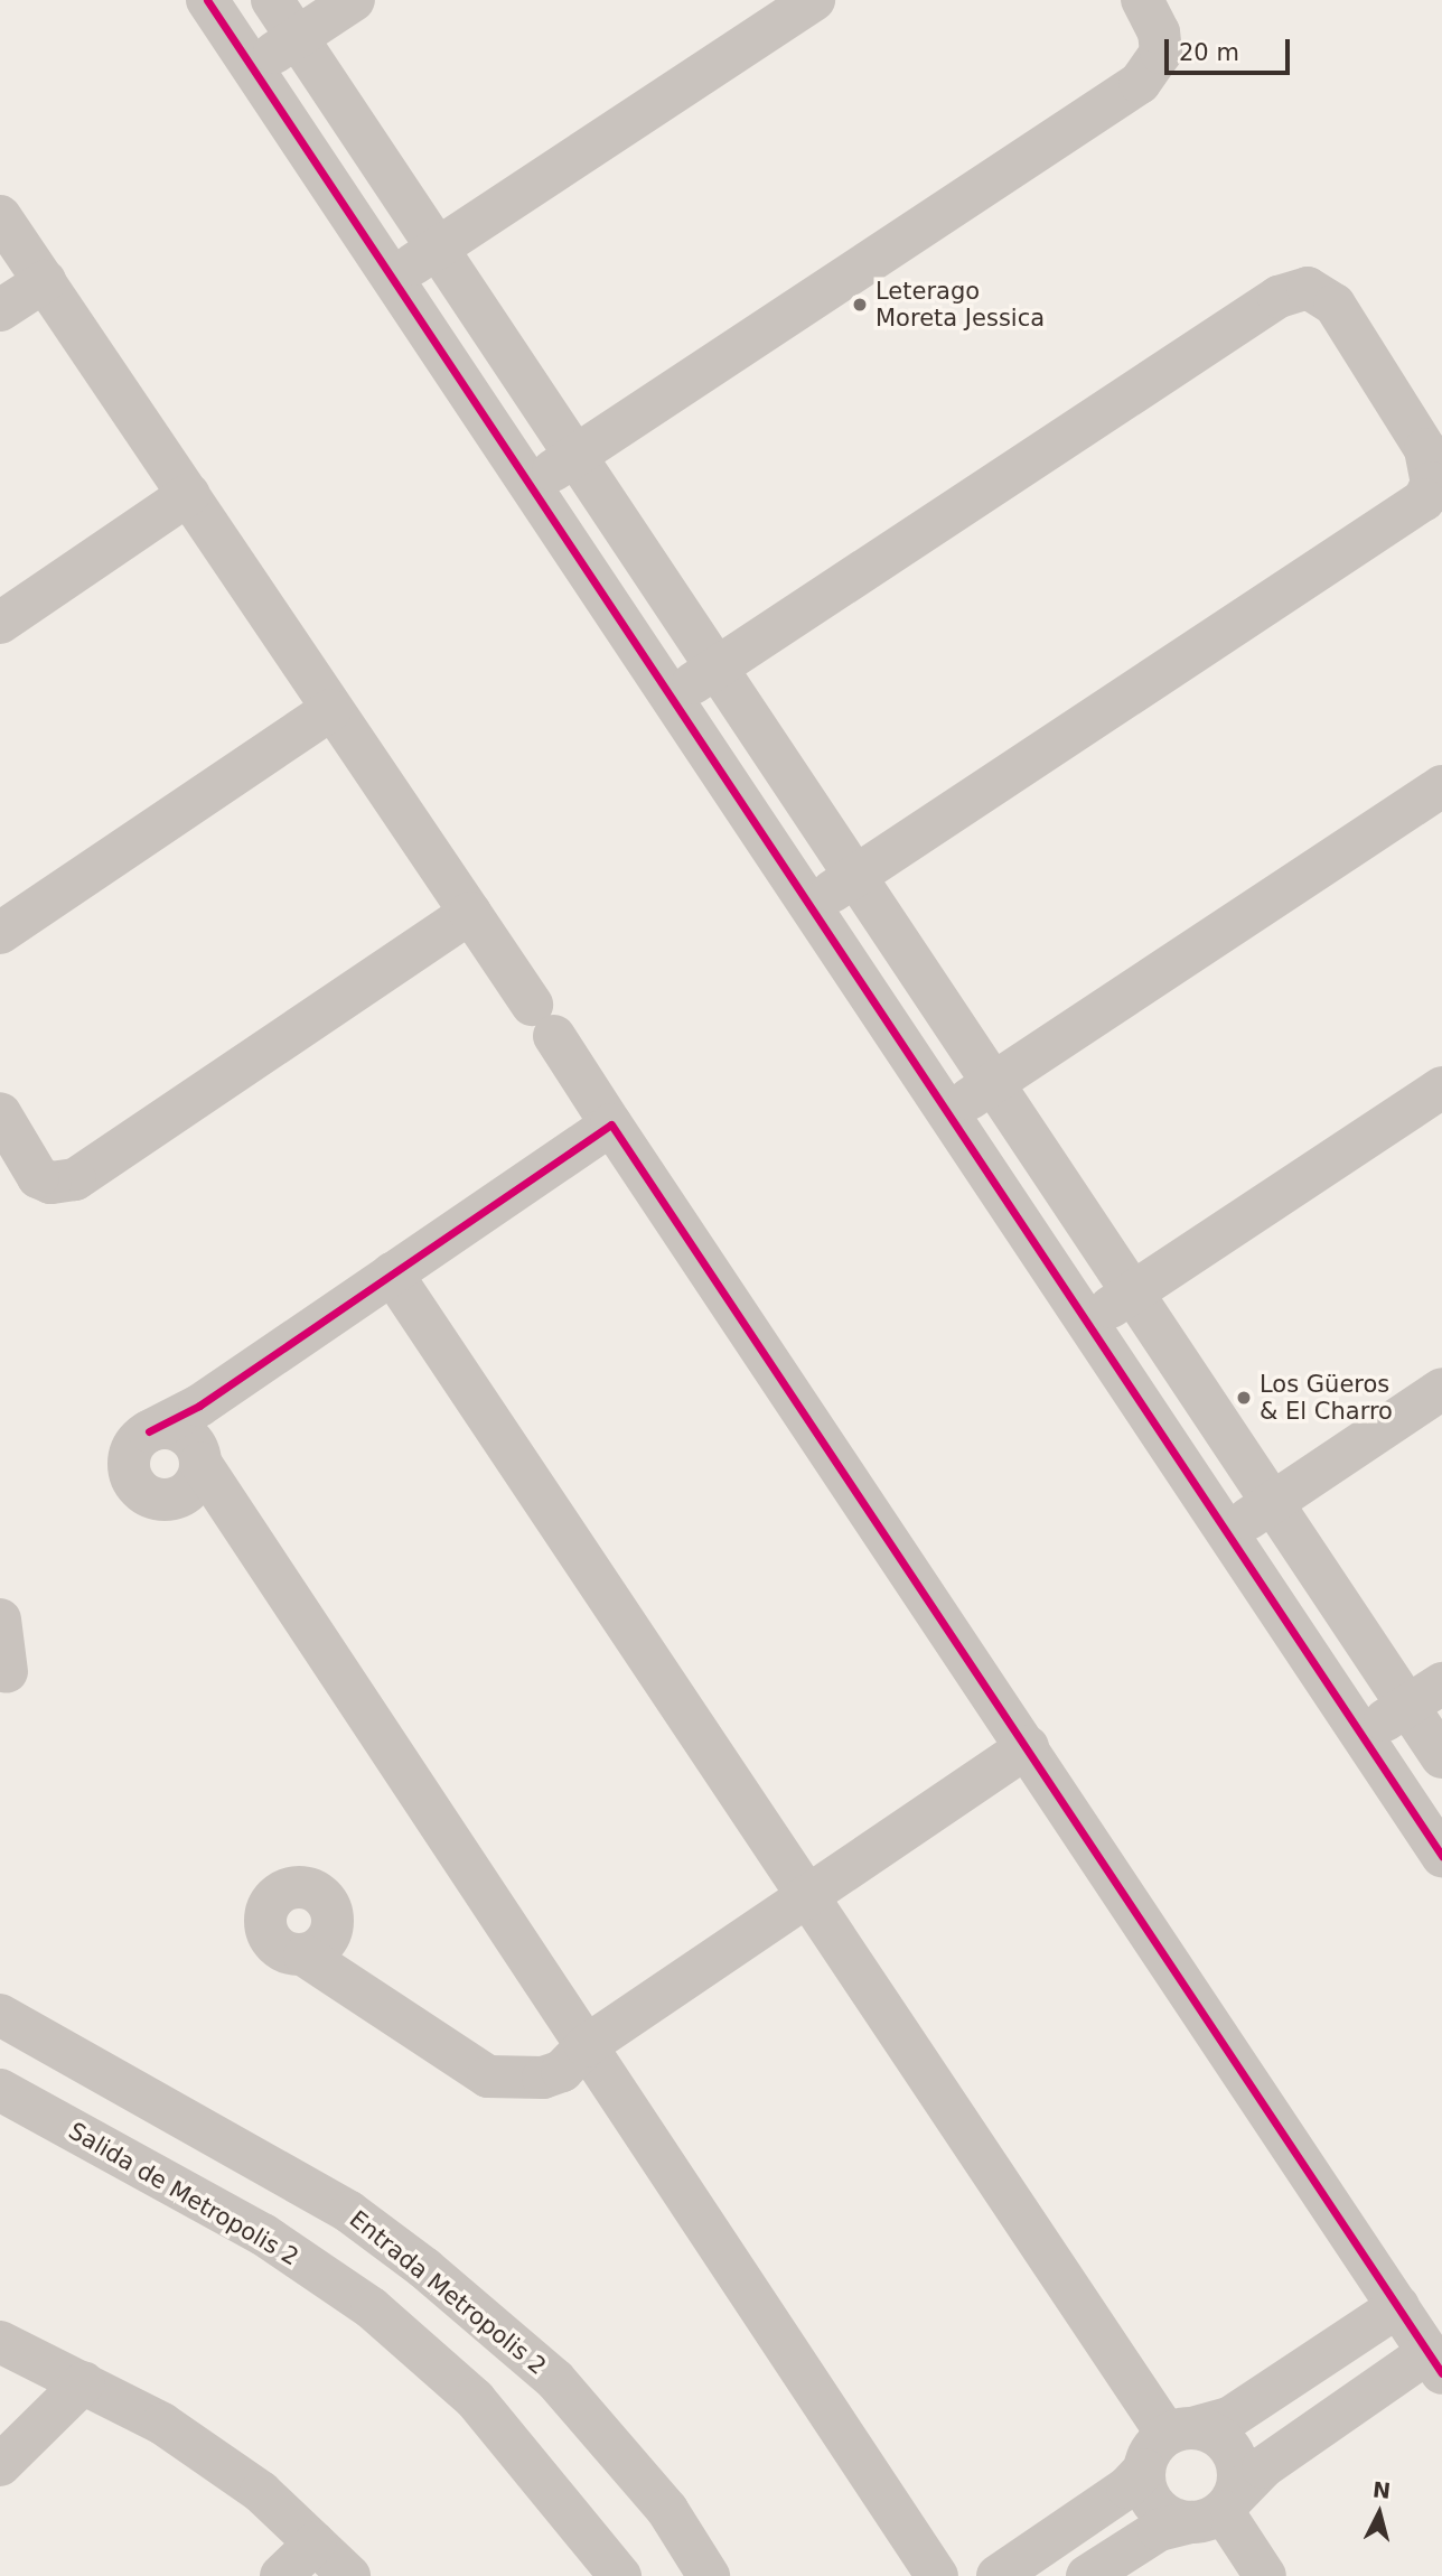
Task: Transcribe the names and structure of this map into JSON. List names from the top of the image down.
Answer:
{
  "streets": {
    "street": ["Salida de Metropolis 2", "Entrada Metropolis 2"]
  },
  "places": ["Leterago Moreta Jessica", "Los Güeros & El Charro"],
  "scale_bar": "20 m",
  "north": "top"
}
